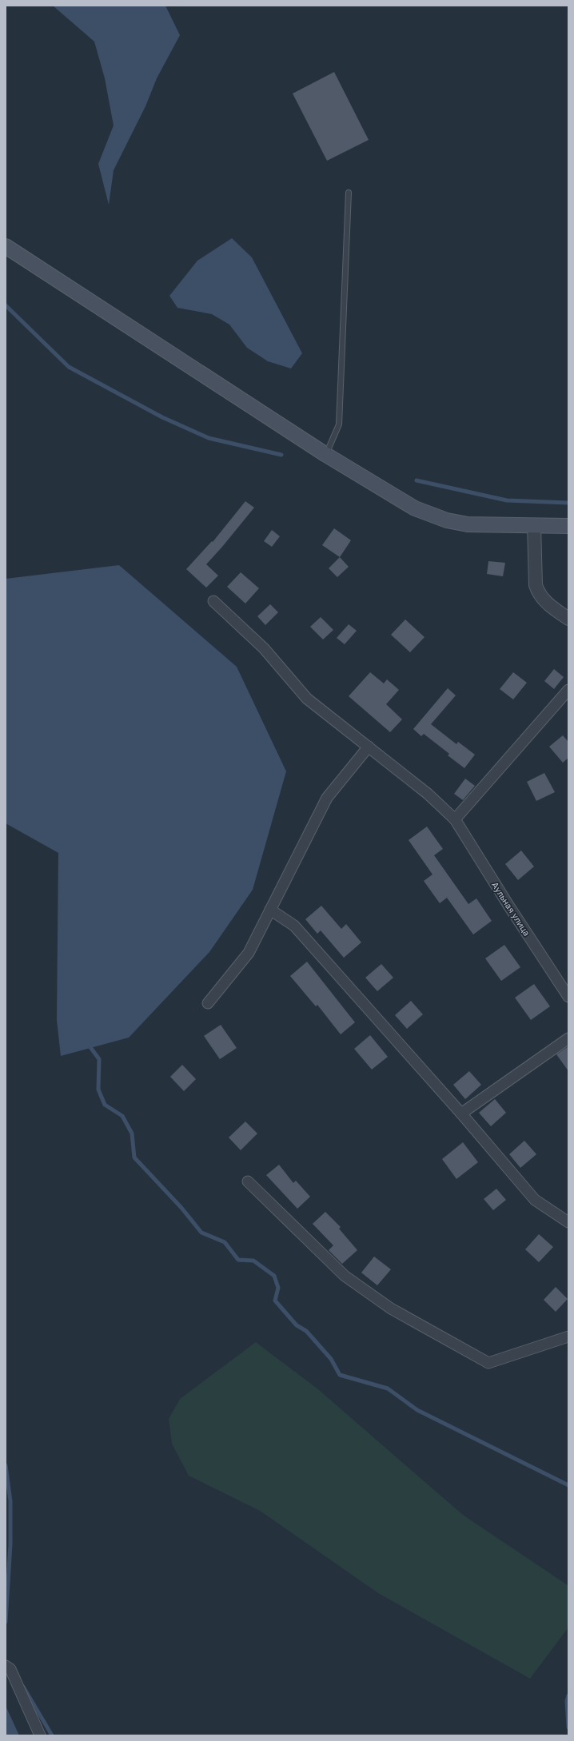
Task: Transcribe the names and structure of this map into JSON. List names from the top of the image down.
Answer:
{
  "streets": {
    "street": ["Аульная улица"]
  }
}
